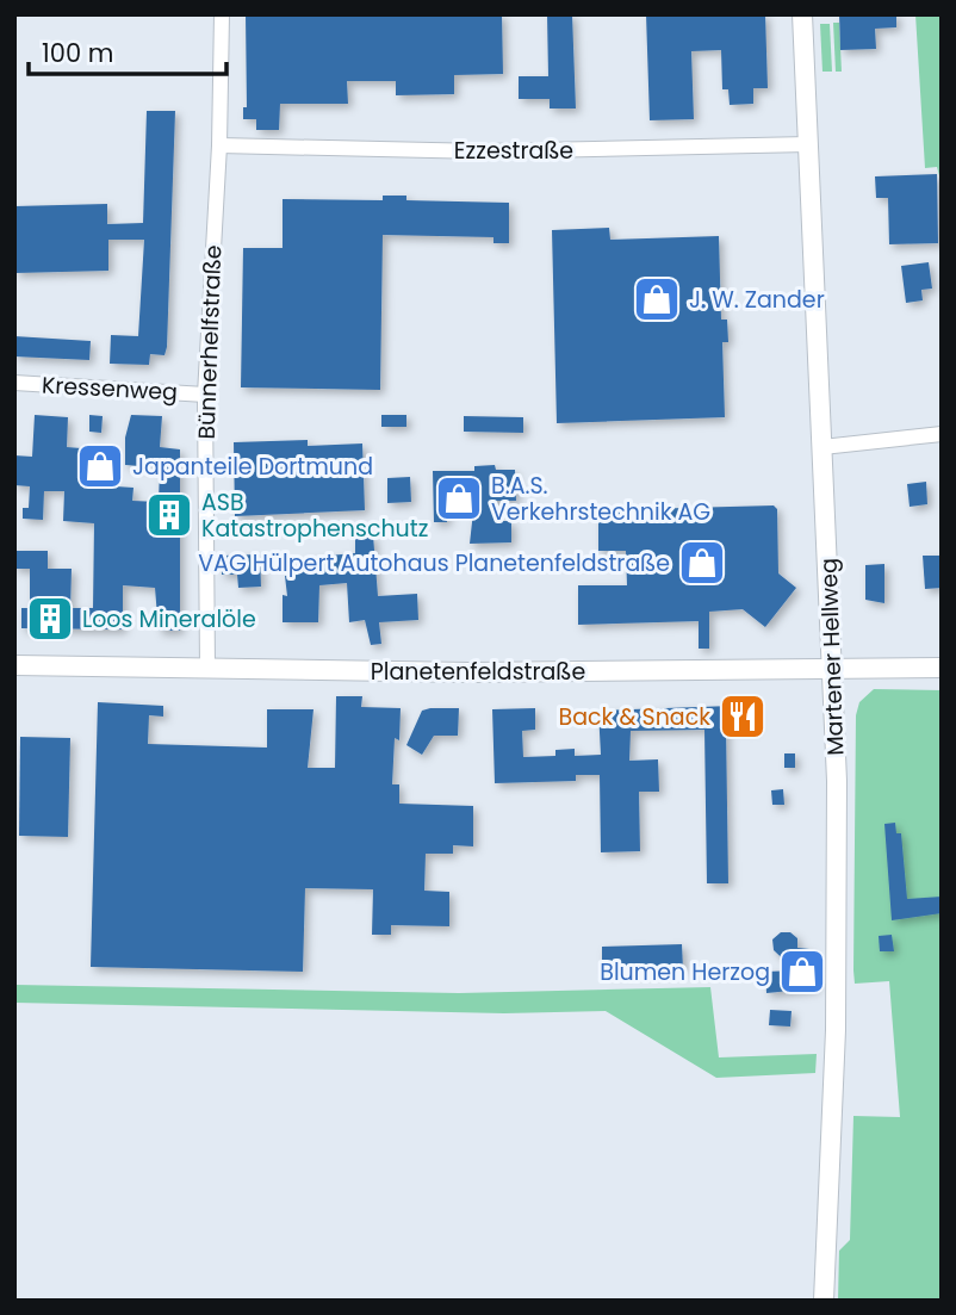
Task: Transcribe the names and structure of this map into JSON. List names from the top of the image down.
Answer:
{
  "streets": {
    "street": [
      "Ezzestraße",
      "Bünnerhelfstraße",
      "Kressenweg",
      "Martener Hellweg",
      "Planetenfeldstraße"
    ]
  },
  "crossings": [
    ["Ezzestraße", "Bünnerhelfstraße"],
    ["Ezzestraße", "Martener Hellweg"],
    ["Bünnerhelfstraße", "Kressenweg"],
    ["Bünnerhelfstraße", "Planetenfeldstraße"],
    ["Martener Hellweg", "Planetenfeldstraße"]
  ],
  "places": {
    "shop": [
      "J. W. Zander",
      "Japanteile Dortmund",
      "B.A.S. Verkehrstechnik AG",
      "VAG Hülpert Autohaus Planetenfeldstraße",
      "Blumen Herzog"
    ],
    "building": ["ASB Katastrophenschutz", "Loos Mineralöle"],
    "restaurant": ["Back & Snack"]
  },
  "scale_bar": "100 m"
}
